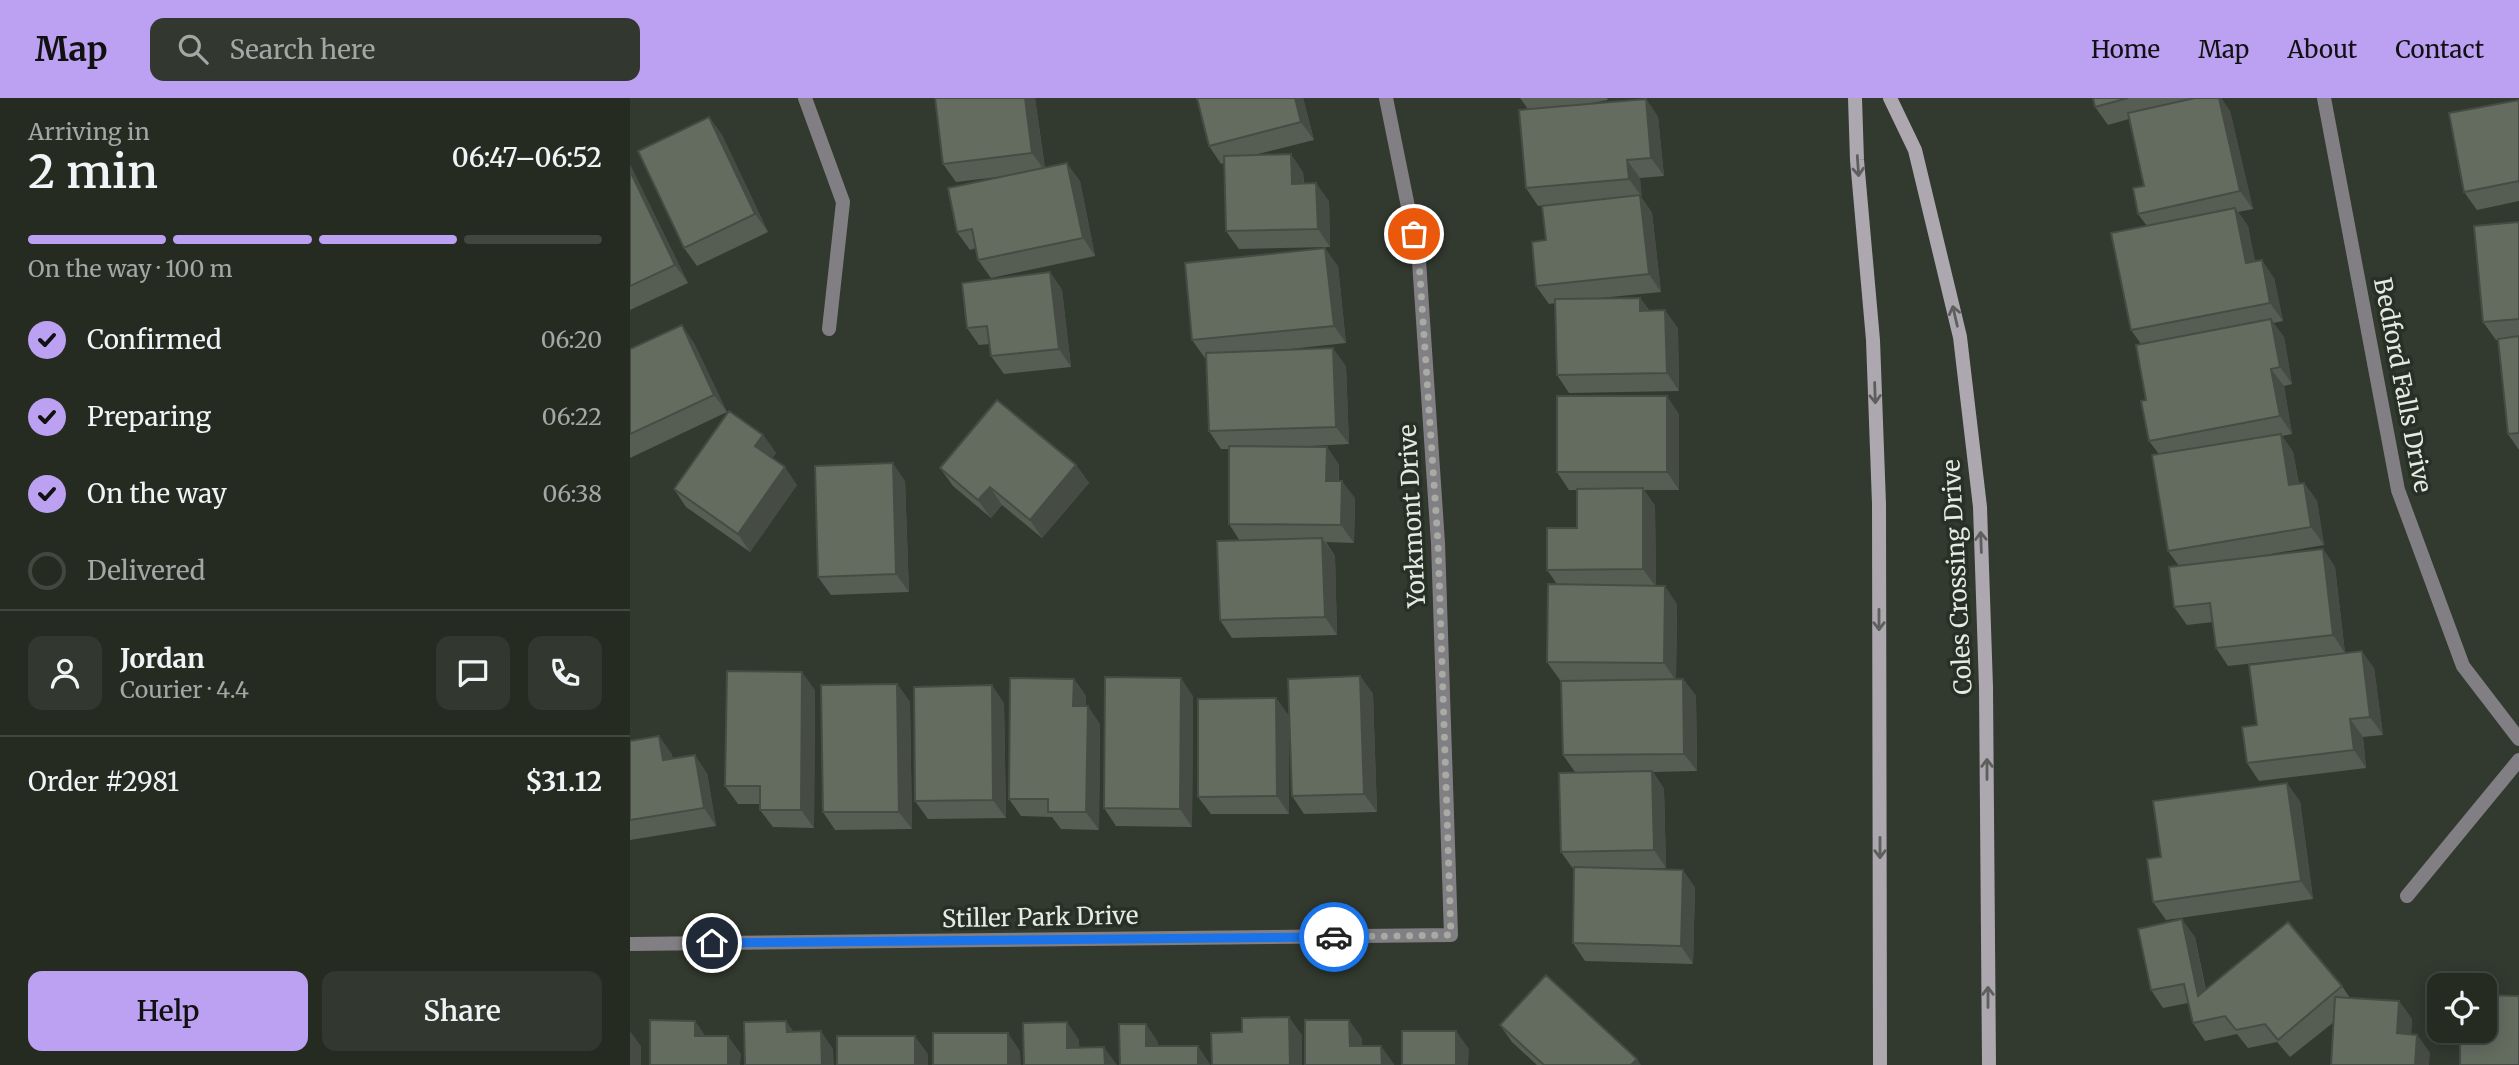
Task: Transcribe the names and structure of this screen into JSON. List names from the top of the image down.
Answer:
{
  "streets": {
    "street": [
      "Bedford Falls Drive",
      "Yorkmont Drive",
      "Coles Crossing Drive",
      "Stiller Park Drive"
    ]
  },
  "crossings": [
    ["Yorkmont Drive", "Stiller Park Drive"]
  ],
  "page": {
    "header": "Map",
    "search": "Search here",
    "nav": [
      "Home",
      "Map",
      "About",
      "Contact"
    ],
    "heading": ["2 min", "Arriving in", "06:47–06:52"],
    "panel": [
      "Jordan",
      "Courier · 4.4",
      "Order #2981",
      "$31.12"
    ],
    "bar": "On the way · 100 m",
    "list": [
      ["Confirmed", "06:20"],
      ["Preparing", "06:22"],
      ["On the way", "06:38"],
      "Delivered"
    ],
    "buttons": ["Help", "Share"]
  }
}
